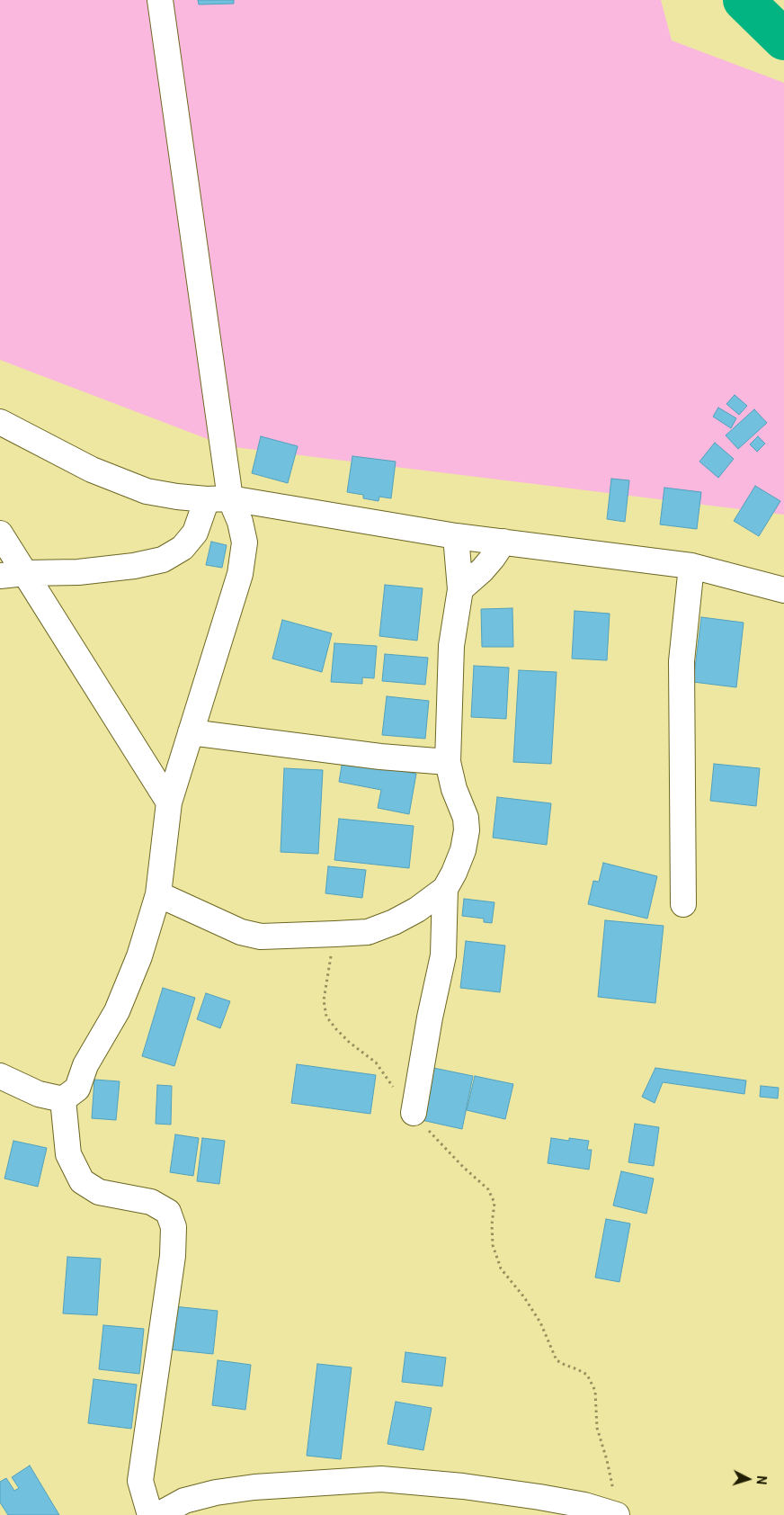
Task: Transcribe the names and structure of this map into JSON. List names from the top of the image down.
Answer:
{
  "north": "right"
}
